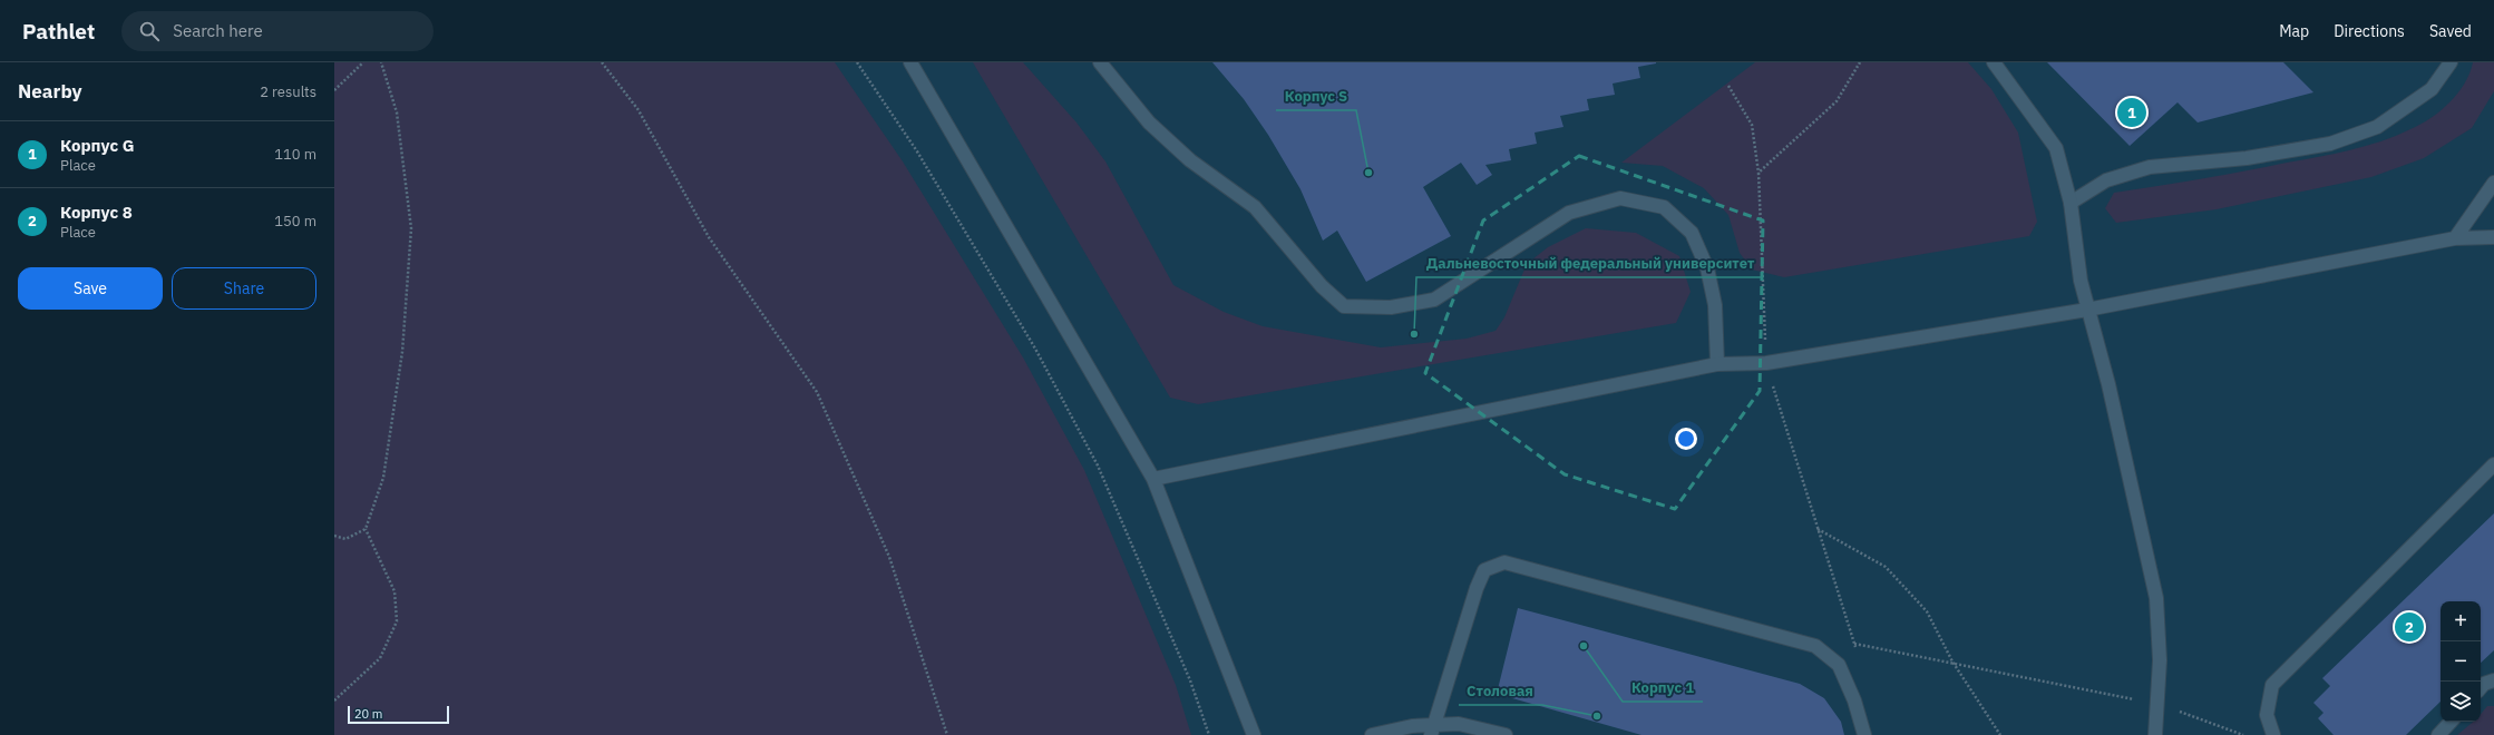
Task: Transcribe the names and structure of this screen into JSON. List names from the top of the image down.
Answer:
{
  "places": [
    "Корпус S",
    "Дальневосточный федеральный университет",
    "Корпус 1",
    "Столовая"
  ],
  "scale_bar": "20 m",
  "page": {
    "header": "Pathlet",
    "search": "Search here",
    "nav": ["Map", "Directions", "Saved"],
    "heading": ["Nearby", "2 results"],
    "pins": ["1", "2"],
    "list": [
      {
        "mark": "1",
        "name": "Корпус G",
        "note": "Place",
        "value": "110 m"
      },
      {
        "mark": "2",
        "name": "Корпус 8",
        "note": "Place",
        "value": "150 m"
      }
    ],
    "buttons": ["Save", "Share"],
    "map_buttons": ["+", "−"],
    "scale": "20 m"
  }
}
